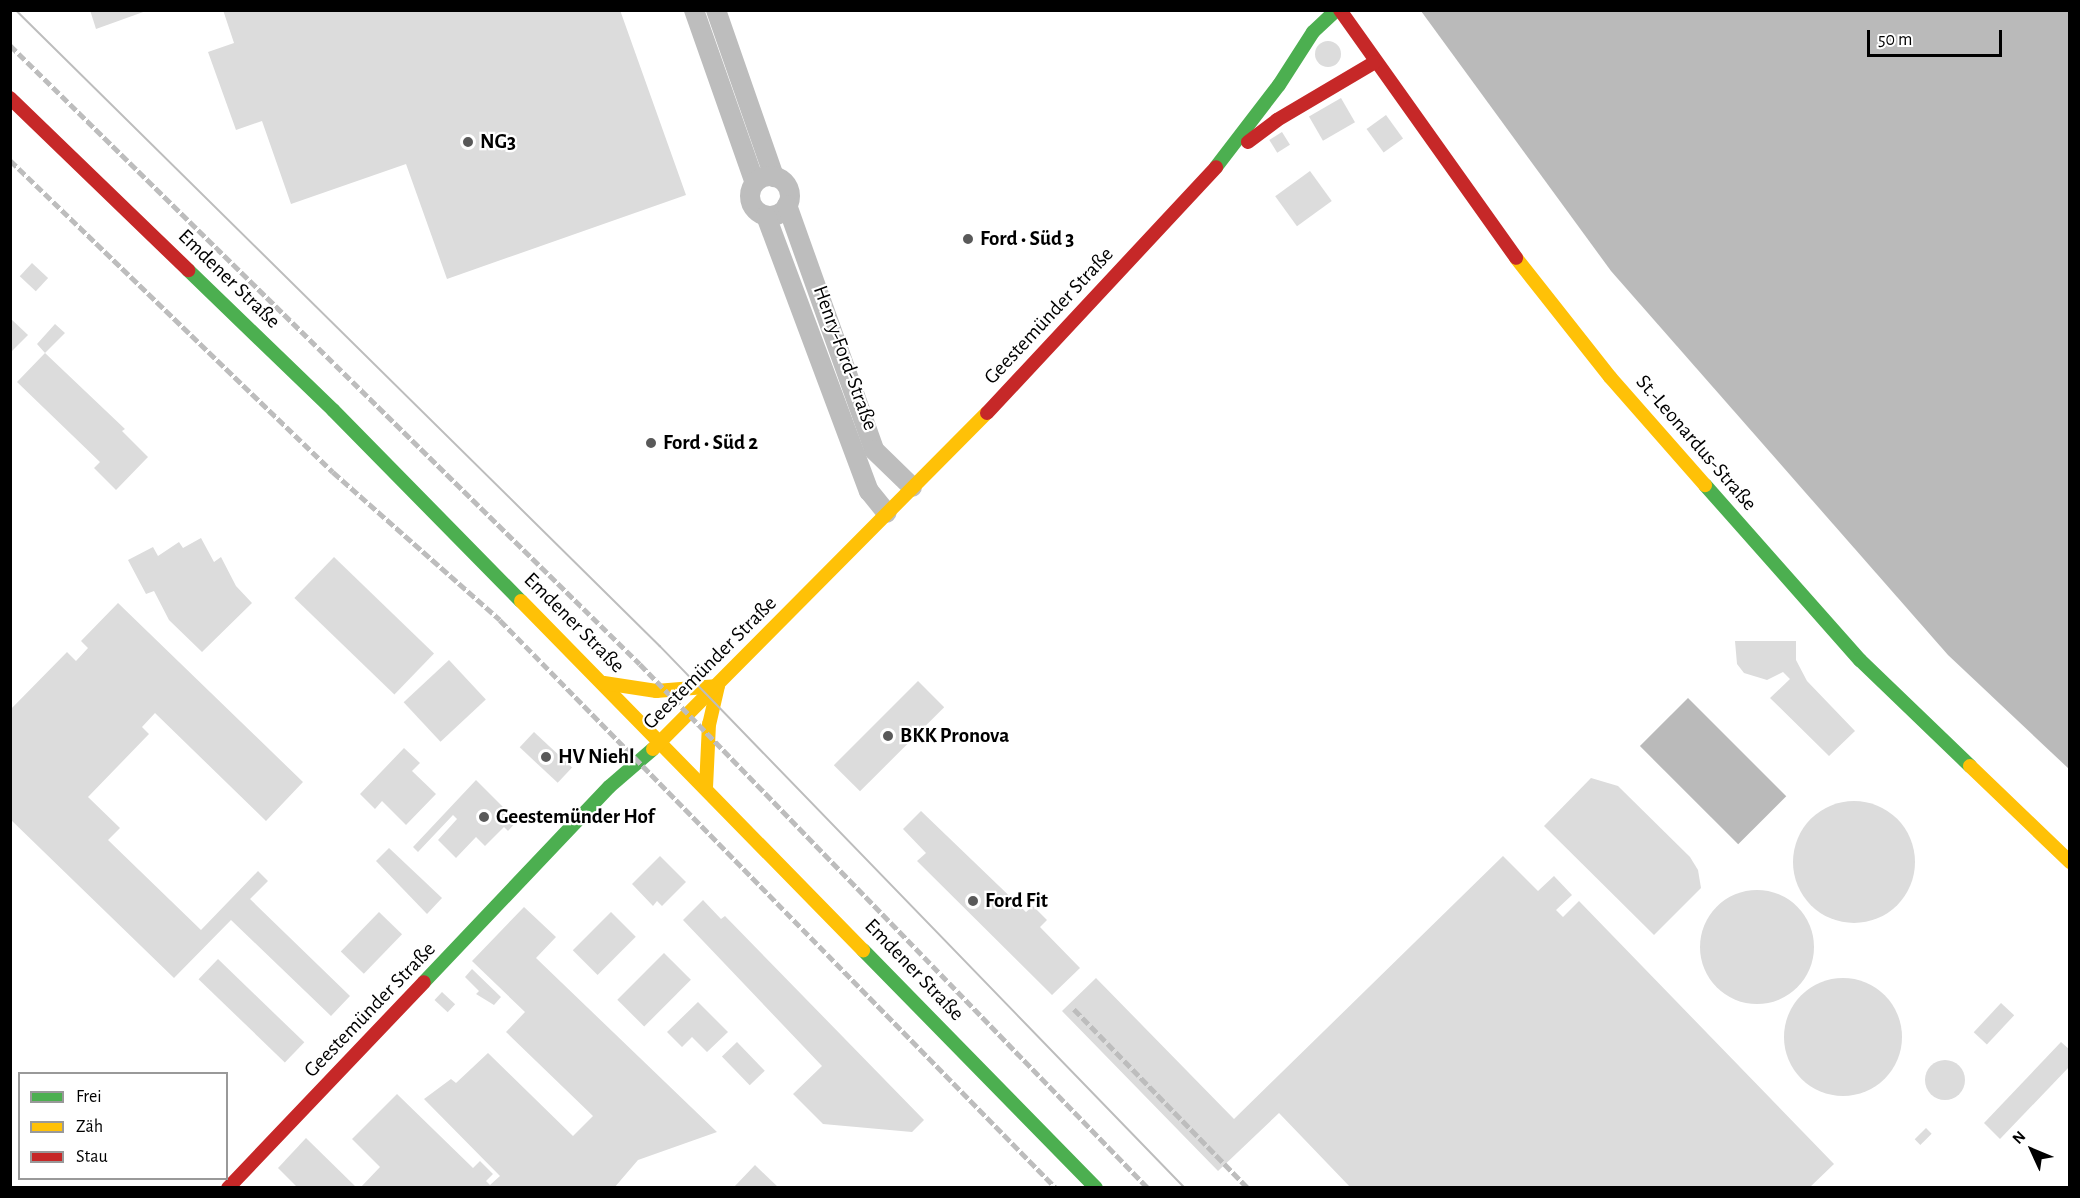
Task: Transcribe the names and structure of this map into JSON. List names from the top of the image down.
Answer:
{
  "streets": {
    "street": [
      "Emdener Straße",
      "Geestemünder Straße",
      "Henry-Ford-Straße",
      "St.-Leonardus-Straße"
    ]
  },
  "crossings": [
    ["Emdener Straße", "Geestemünder Straße"],
    ["Geestemünder Straße", "Henry-Ford-Straße"],
    ["Geestemünder Straße", "St.-Leonardus-Straße"]
  ],
  "places": [
    "NG3",
    "Ford • Süd 3",
    "Ford • Süd 2",
    "BKK Pronova",
    "HV Niehl",
    "Geestemünder Hof",
    "Ford Fit"
  ],
  "legend": ["Frei", "Zäh", "Stau"],
  "scale_bar": "50 m",
  "north": "top left"
}
